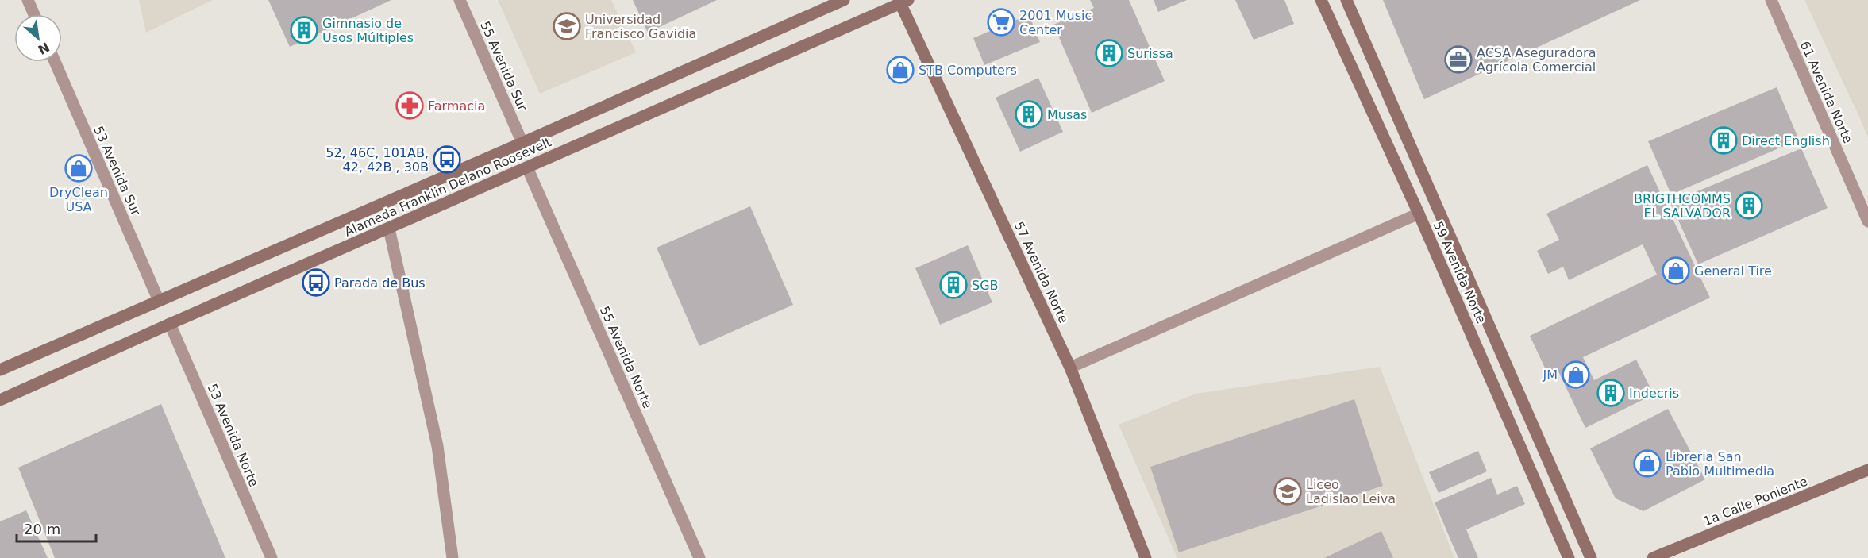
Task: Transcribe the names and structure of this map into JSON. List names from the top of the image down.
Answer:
{
  "streets": {
    "main road": [
      "Alameda Franklin Delano Roosevelt",
      "57 Avenida Norte",
      "59 Avenida Norte",
      "1a Calle Poniente"
    ],
    "street": [
      "55 Avenida Sur",
      "61 Avenida Norte",
      "53 Avenida Sur",
      "55 Avenida Norte",
      "53 Avenida Norte"
    ]
  },
  "crossings": [
    ["55 Avenida Sur", "Alameda Franklin Delano Roosevelt"],
    ["53 Avenida Sur", "Alameda Franklin Delano Roosevelt"],
    ["Alameda Franklin Delano Roosevelt", "57 Avenida Norte"],
    ["Alameda Franklin Delano Roosevelt", "55 Avenida Norte"],
    ["Alameda Franklin Delano Roosevelt", "53 Avenida Norte"]
  ],
  "places": {
    "supermarket": ["2001 Music Center"],
    "school or university": ["Universidad Francisco Gavidia", "Liceo Ladislao Leiva"],
    "building": [
      "Gimnasio de Usos Múltiples",
      "Surissa",
      "Musas",
      "Direct English",
      "BRIGTHCOMMS EL SALVADOR",
      "SGB",
      "Indecris"
    ],
    "office": ["ACSA Aseguradora Agrícola Comercial"],
    "shop": [
      "STB Computers",
      "DryClean USA",
      "General Tire",
      "JM",
      "Libreria San Pablo Multimedia"
    ],
    "pharmacy": ["Farmacia"],
    "bus stop": ["52, 46C, 101AB, 42, 42B , 30B", "Parada de Bus"]
  },
  "scale_bar": "20 m",
  "north": "bottom right"
}
